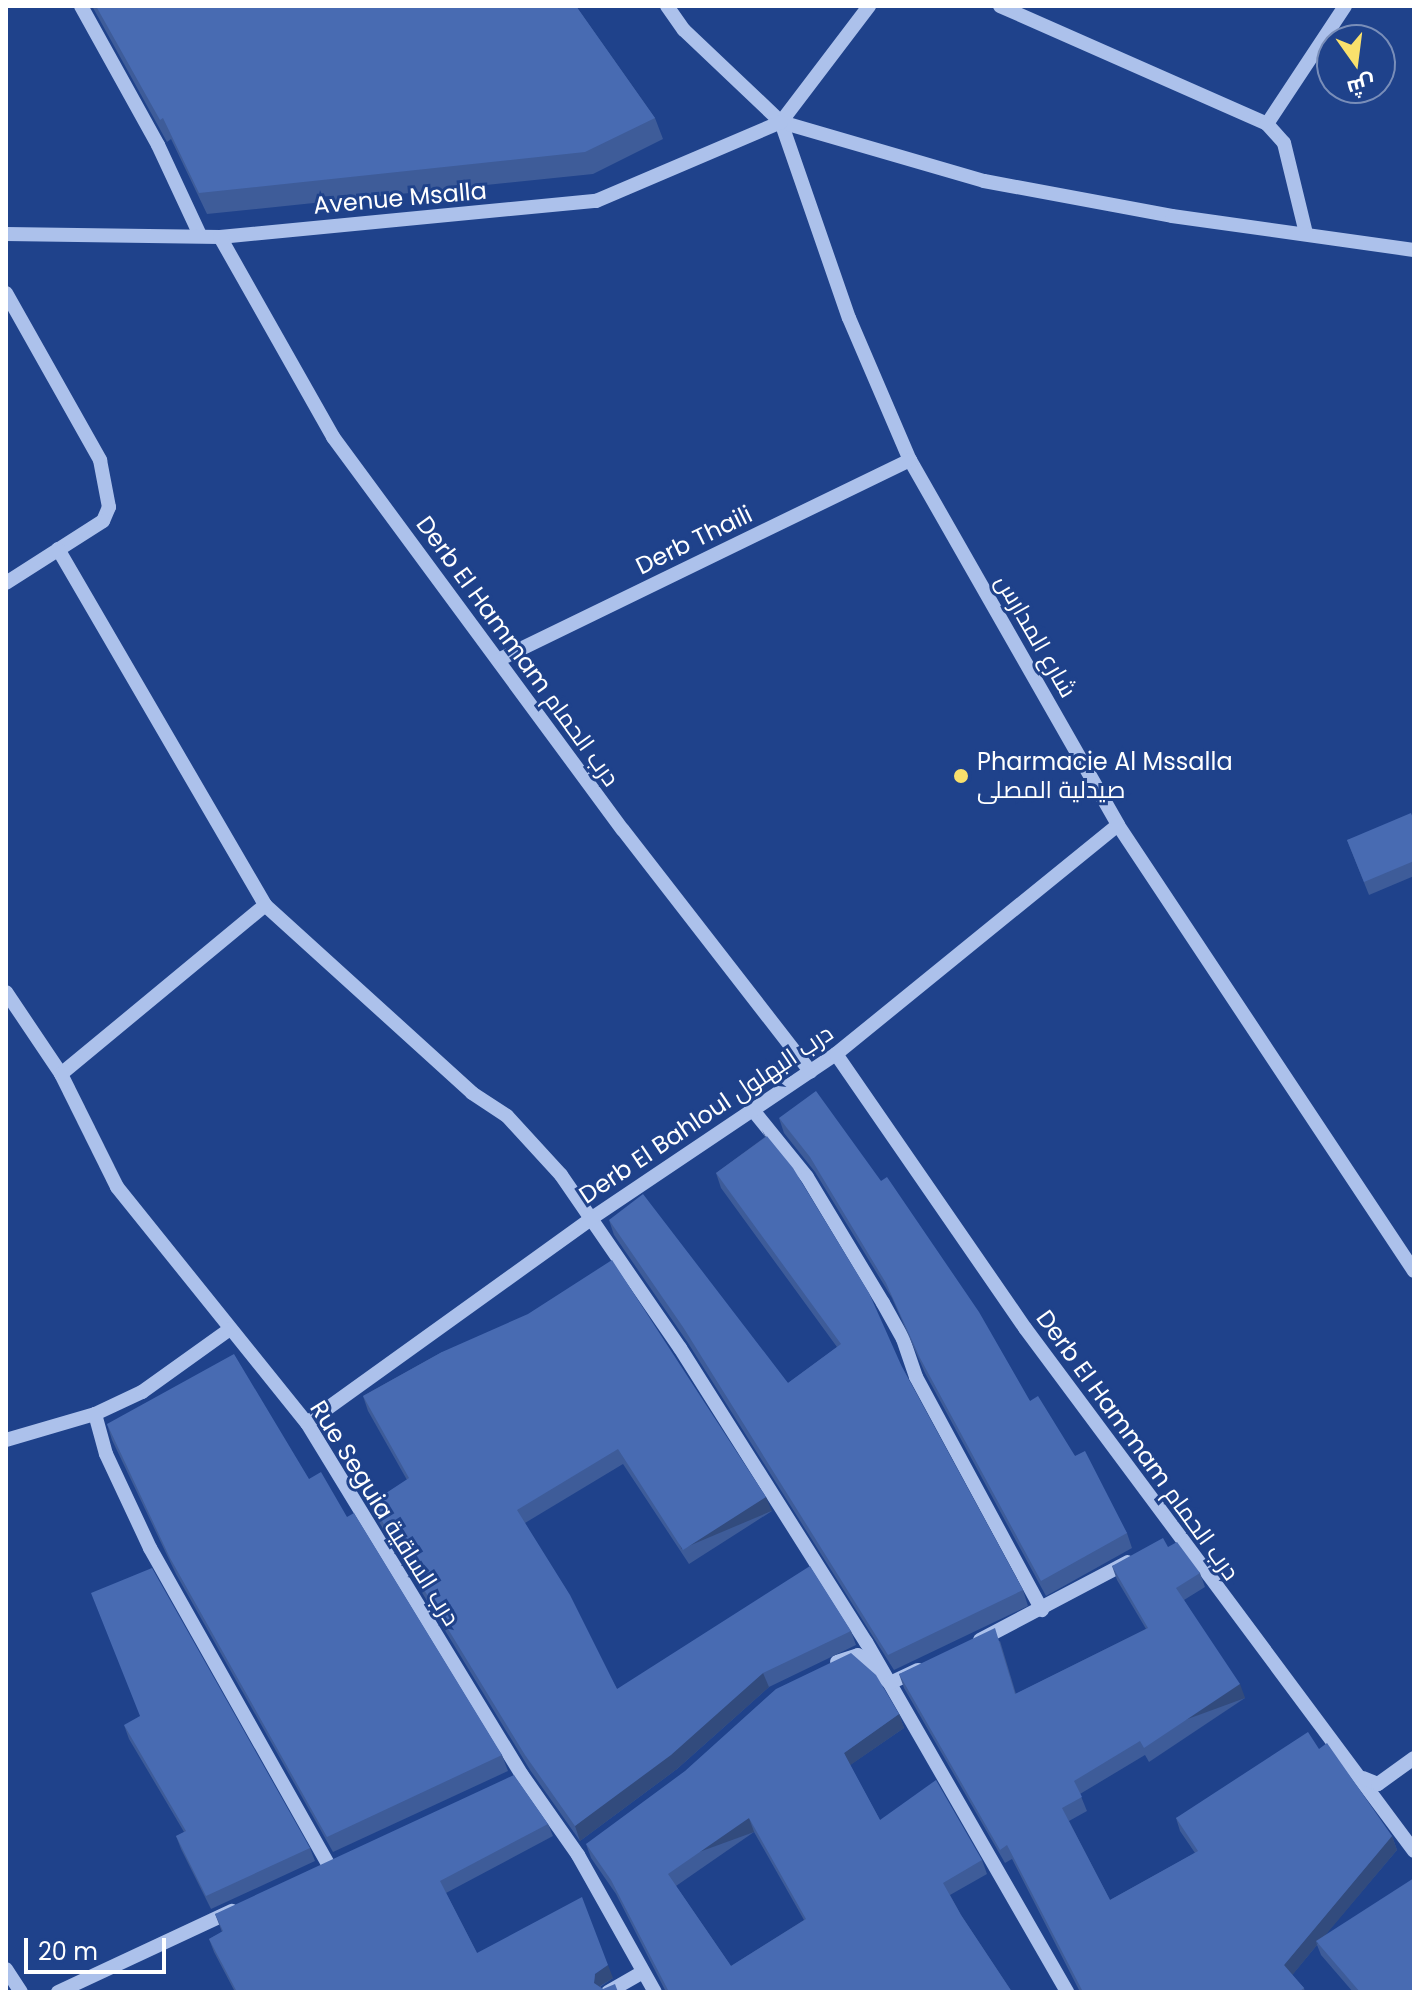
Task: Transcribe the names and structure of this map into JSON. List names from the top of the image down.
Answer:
{
  "streets": {
    "street": [
      "Avenue Msalla",
      "Derb Thaili",
      "شارع المدارس",
      "Derb El Hammam درب الحمام",
      "Derb El Bahloul درب البهلول",
      "Rue Seguia درب الساقية"
    ]
  },
  "crossings": [
    ["Avenue Msalla", "شارع المدارس"],
    ["Avenue Msalla", "Derb El Hammam درب الحمام"],
    ["Derb Thaili", "شارع المدارس"],
    ["Derb Thaili", "Derb El Hammam درب الحمام"],
    ["شارع المدارس", "Derb El Bahloul درب البهلول"],
    ["Derb El Hammam درب الحمام", "Derb El Bahloul درب البهلول"],
    ["Derb El Bahloul درب البهلول", "Rue Seguia درب الساقية"]
  ],
  "places": ["Pharmacie Al Mssalla صيدلية المصلى"],
  "scale_bar": "20 m",
  "north": "bottom"
}
